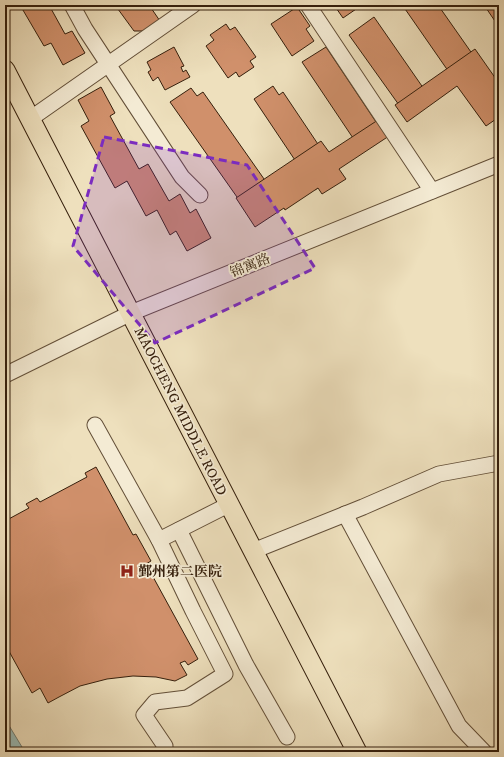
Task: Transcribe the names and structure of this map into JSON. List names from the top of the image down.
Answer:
{
  "streets": {
    "main road": ["MAOCHENG MIDDLE ROAD"],
    "street": ["锦寓路"]
  },
  "crossings": [
    ["锦寓路", "MAOCHENG MIDDLE ROAD"]
  ],
  "places": {
    "hospital": ["鄞州第二医院"]
  }
}
